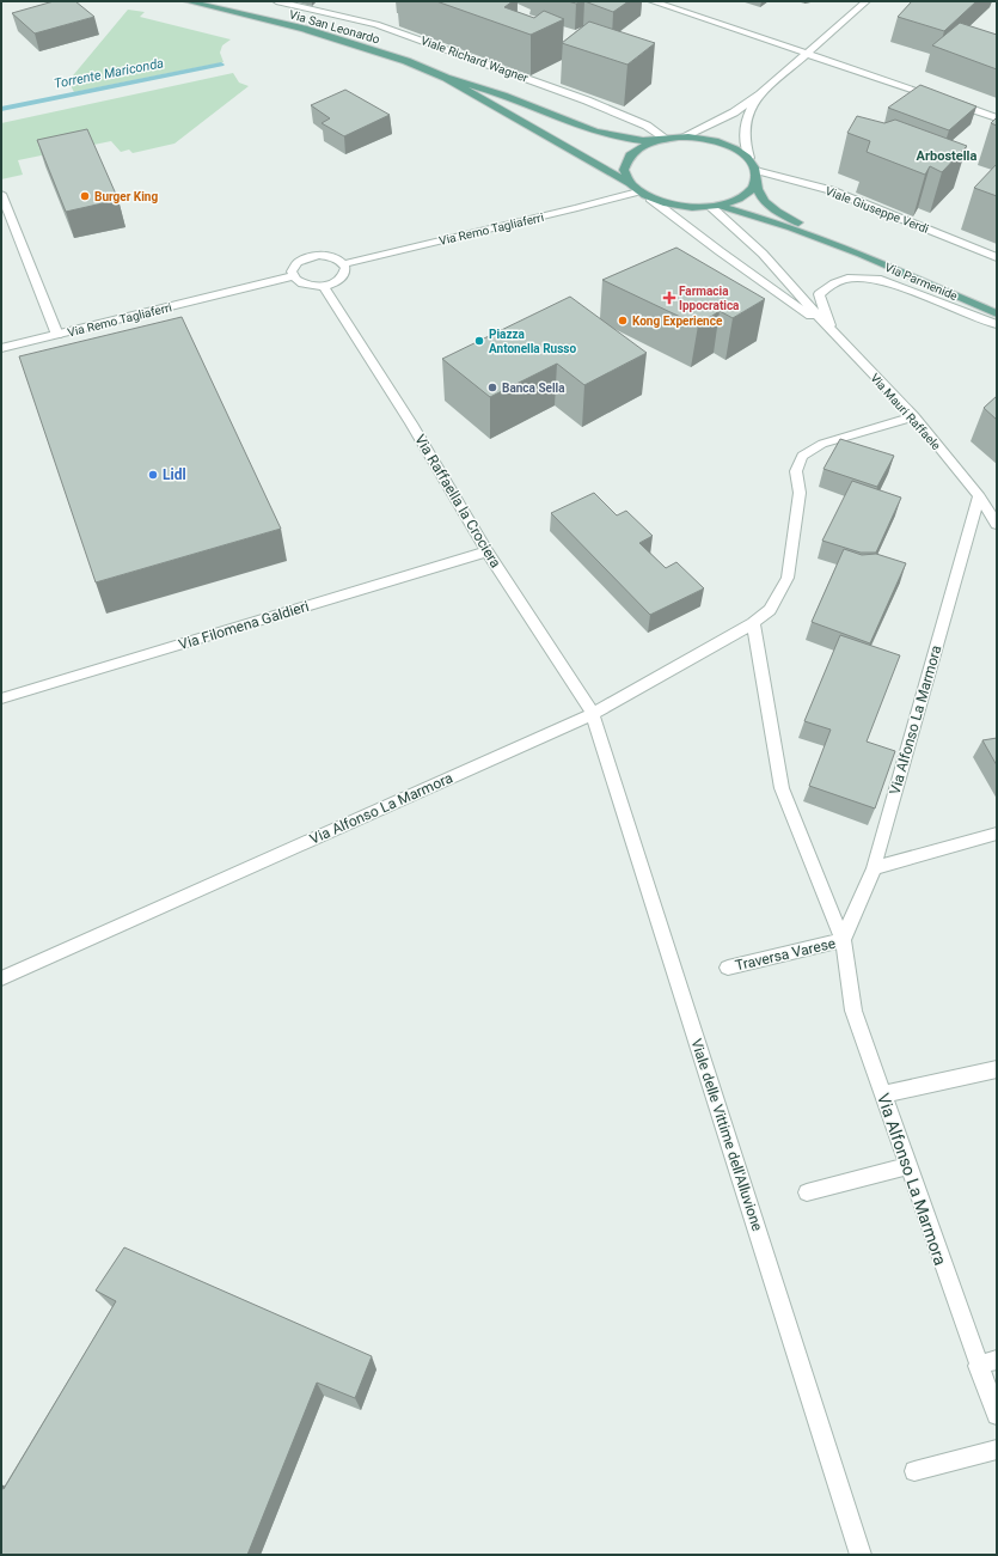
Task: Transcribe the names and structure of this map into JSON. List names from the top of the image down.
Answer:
{
  "streets": {
    "main road": ["Via San Leonardo", "Via Parmenide"],
    "street": [
      "Viale Richard Wagner",
      "Viale Giuseppe Verdi",
      "Via Remo Tagliaferri",
      "Via Mauri Raffaele",
      "Via Raffaella la Crociera",
      "Via Filomena Galdieri",
      "Via Alfonso La Marmora",
      "Traversa Varese",
      "Viale delle Vittime dell'Alluvione"
    ]
  },
  "crossings": [
    ["Via San Leonardo", "Viale Richard Wagner"],
    ["Via San Leonardo", "Viale Giuseppe Verdi"],
    ["Via San Leonardo", "Via Remo Tagliaferri"],
    ["Via San Leonardo", "Via Parmenide"],
    ["Via San Leonardo", "Via Mauri Raffaele"],
    ["Viale Richard Wagner", "Viale Giuseppe Verdi"],
    ["Viale Richard Wagner", "Via Remo Tagliaferri"],
    ["Viale Richard Wagner", "Via Parmenide"],
    ["Viale Richard Wagner", "Via Mauri Raffaele"],
    ["Viale Giuseppe Verdi", "Via Remo Tagliaferri"],
    ["Viale Giuseppe Verdi", "Via Parmenide"],
    ["Viale Giuseppe Verdi", "Via Mauri Raffaele"],
    ["Via Remo Tagliaferri", "Via Parmenide"],
    ["Via Remo Tagliaferri", "Via Mauri Raffaele"],
    ["Via Remo Tagliaferri", "Via Raffaella la Crociera"],
    ["Via Parmenide", "Via Mauri Raffaele"],
    ["Via Mauri Raffaele", "Via Alfonso La Marmora"],
    ["Via Raffaella la Crociera", "Via Filomena Galdieri"],
    ["Via Raffaella la Crociera", "Via Alfonso La Marmora"],
    ["Via Raffaella la Crociera", "Viale delle Vittime dell'Alluvione"],
    ["Via Alfonso La Marmora", "Traversa Varese"],
    ["Via Alfonso La Marmora", "Viale delle Vittime dell'Alluvione"]
  ],
  "districts": ["Arbostella"],
  "water": ["Torrente Mariconda"],
  "places": {
    "other": [
      "Burger King",
      "Kong Experience",
      "Piazza Antonella Russo",
      "Banca Sella",
      "Lidl"
    ],
    "health": ["Farmacia Ippocratica"]
  }
}
